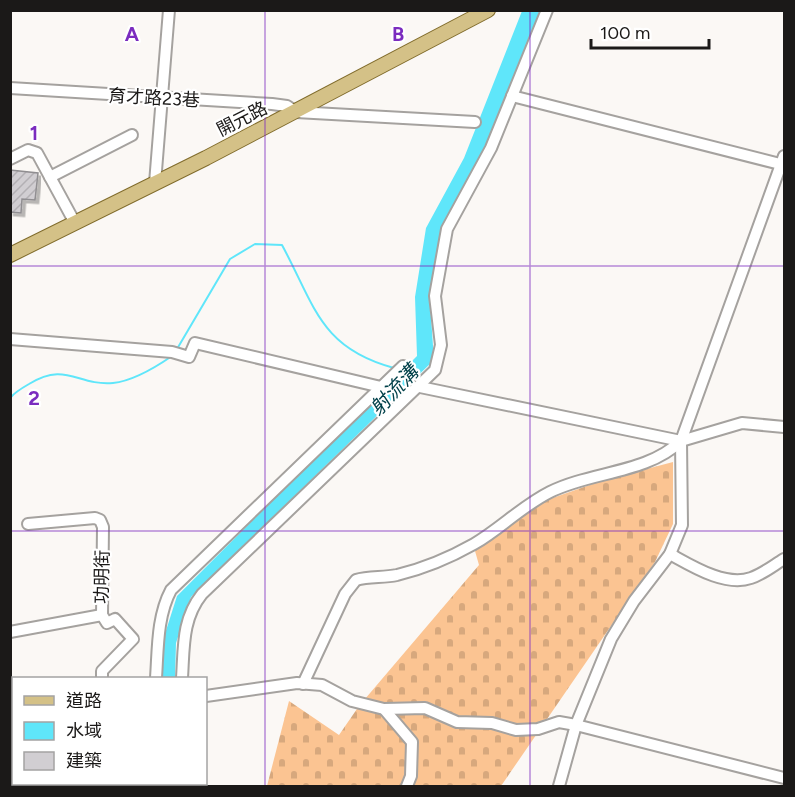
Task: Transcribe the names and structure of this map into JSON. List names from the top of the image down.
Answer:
{
  "streets": {
    "main road": ["開元路"],
    "street": ["育才路23巷", "功明街"]
  },
  "crossings": [
    ["育才路23巷", "開元路"]
  ],
  "water": ["射流溝"],
  "legend": ["道路", "水域", "建築"],
  "scale_bar": "100 m",
  "grid": {
    "columns": ["A", "B"],
    "rows": ["1", "2"]
  }
}
